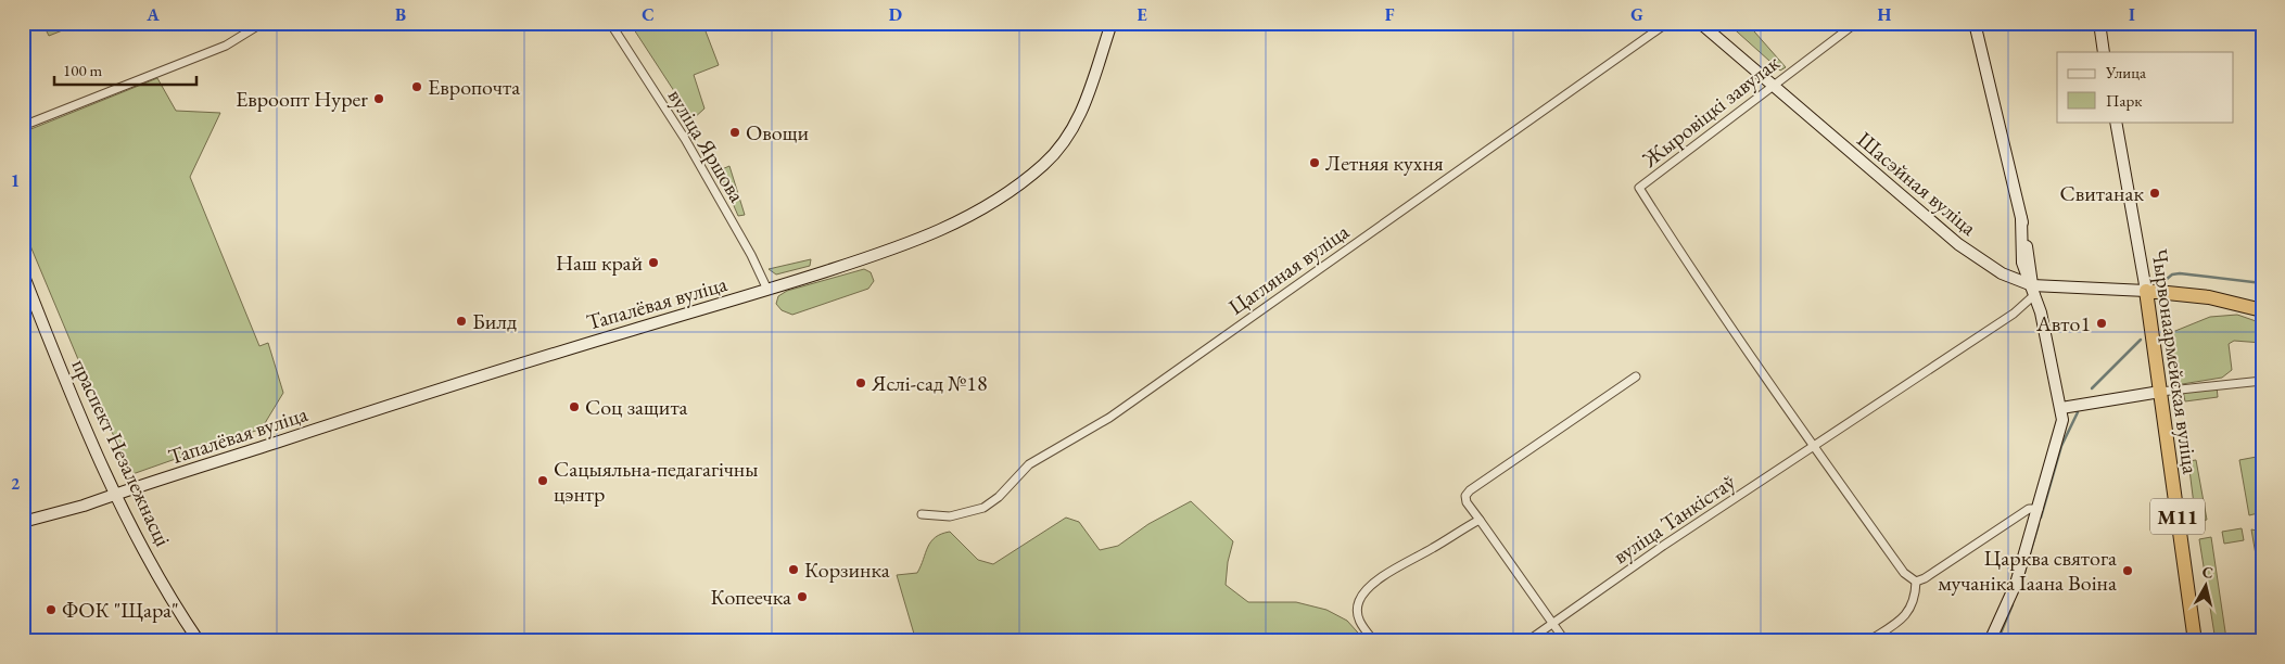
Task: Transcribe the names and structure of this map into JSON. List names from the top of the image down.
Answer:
{
  "streets": {
    "highway": ["Чырвонаармейская вуліца", "М11"],
    "main road": ["Шасэйная вуліца", "Тапалёвая вуліца", "праспект Незалежнасці"],
    "street": [
      "Жыровіцкі завулак",
      "вуліца Яршова",
      "Цагляная вуліца",
      "вуліца Танкістаў"
    ]
  },
  "crossings": [
    ["Жыровіцкі завулак", "Шасэйная вуліца"],
    ["Жыровіцкі завулак", "вуліца Танкістаў"],
    ["вуліца Яршова", "Тапалёвая вуліца"],
    ["Шасэйная вуліца", "Чырвонаармейская вуліца"],
    ["Шасэйная вуліца", "вуліца Танкістаў"],
    ["Тапалёвая вуліца", "праспект Незалежнасці"]
  ],
  "places": [
    "Европочта",
    "Евроопт Hyper",
    "Овощи",
    "Летняя кухня",
    "Свитанак",
    "Наш край",
    "Билд",
    "Авто1",
    "Яслі-сад №18",
    "Соц защита",
    "Сацыяльна-педагагічны цэнтр",
    "Корзинка",
    "Царква святога мучаніка Іаана Воіна",
    "Копеечка",
    "ФОК \"Щара\""
  ],
  "legend": ["Улица", "Парк"],
  "scale_bar": "100 m",
  "north": "top",
  "grid": {
    "columns": [
      "A",
      "B",
      "C",
      "D",
      "E",
      "F",
      "G",
      "H",
      "I"
    ],
    "rows": ["1", "2"]
  }
}
